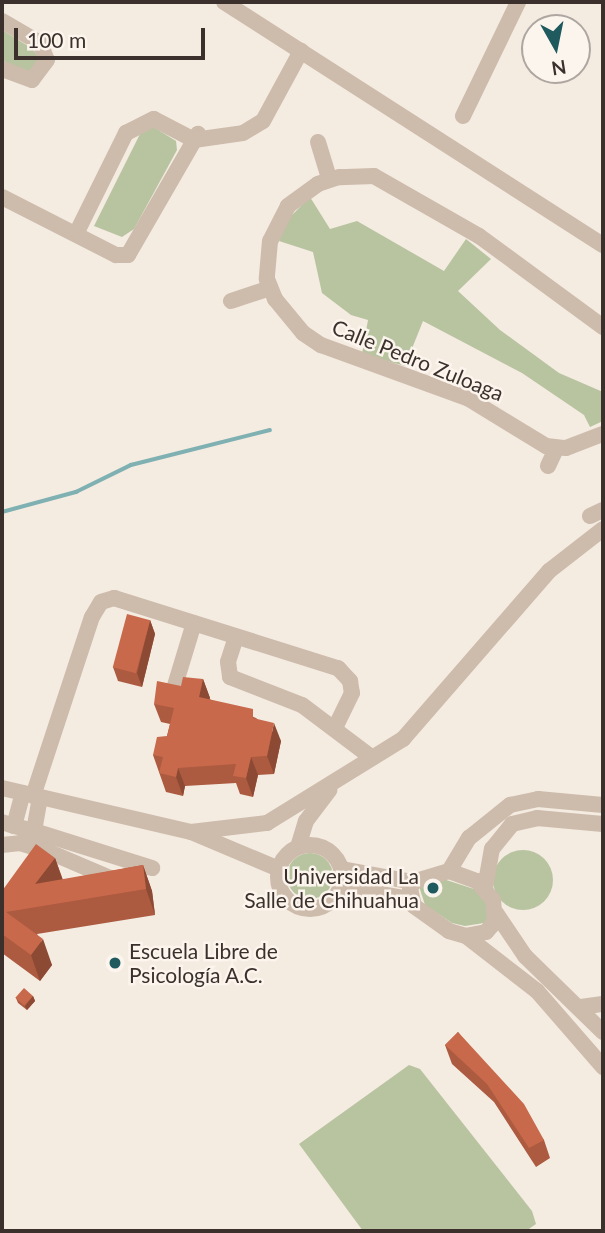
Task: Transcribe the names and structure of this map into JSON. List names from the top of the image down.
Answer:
{
  "streets": {
    "street": ["Calle Pedro Zuloaga"]
  },
  "places": ["Universidad La Salle de Chihuahua", "Escuela Libre de Psicología A.C."],
  "scale_bar": "100 m",
  "north": "bottom"
}
